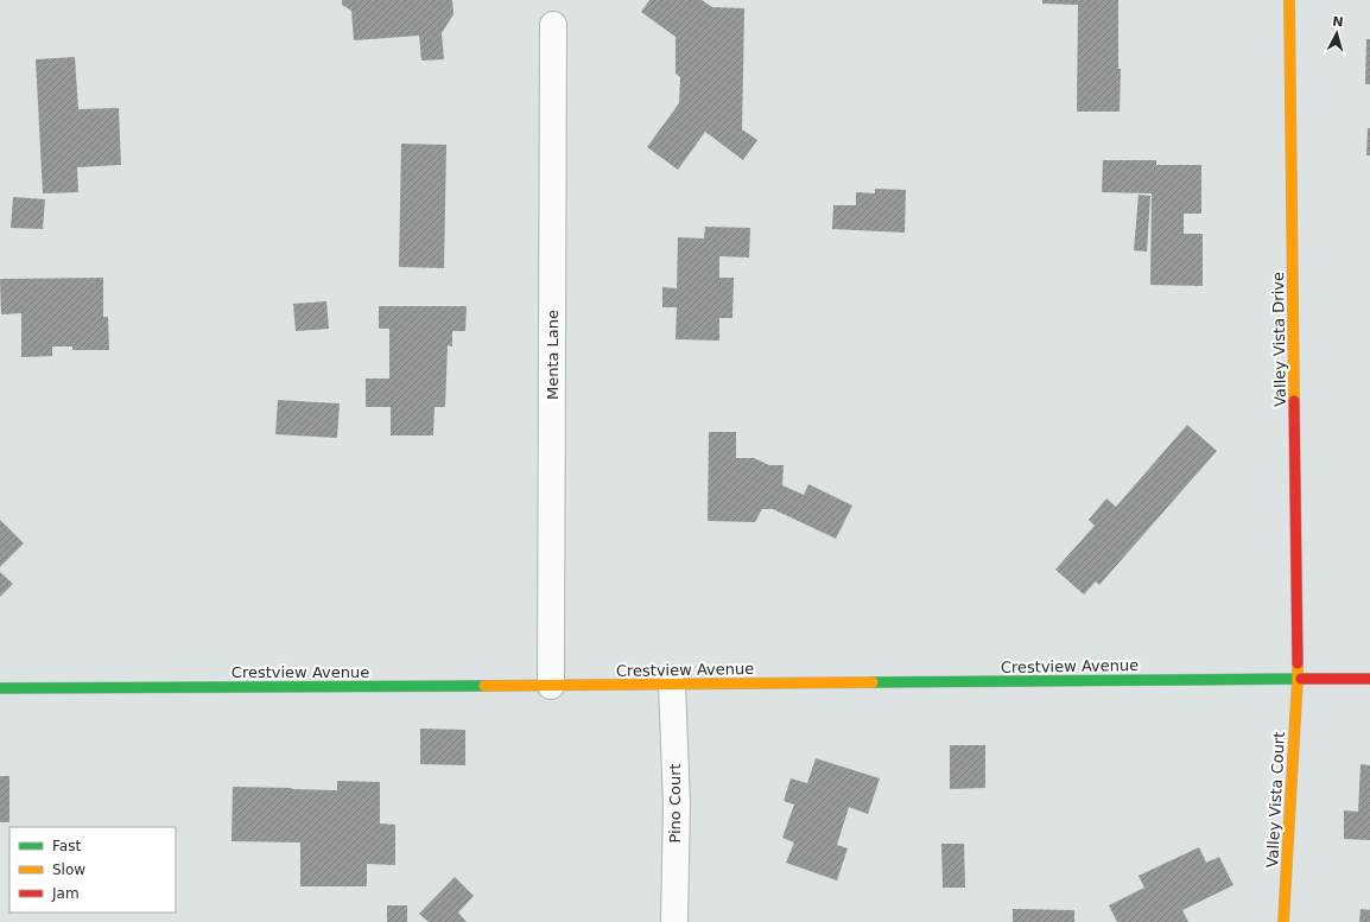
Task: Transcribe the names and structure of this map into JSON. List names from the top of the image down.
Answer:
{
  "streets": {
    "street": [
      "Valley Vista Drive",
      "Menta Lane",
      "Crestview Avenue",
      "Valley Vista Court",
      "Pino Court"
    ]
  },
  "crossings": [
    ["Valley Vista Drive", "Crestview Avenue"],
    ["Valley Vista Drive", "Valley Vista Court"],
    ["Menta Lane", "Crestview Avenue"],
    ["Crestview Avenue", "Valley Vista Court"],
    ["Crestview Avenue", "Pino Court"]
  ],
  "legend": ["Fast", "Slow", "Jam"],
  "north": "top"
}
